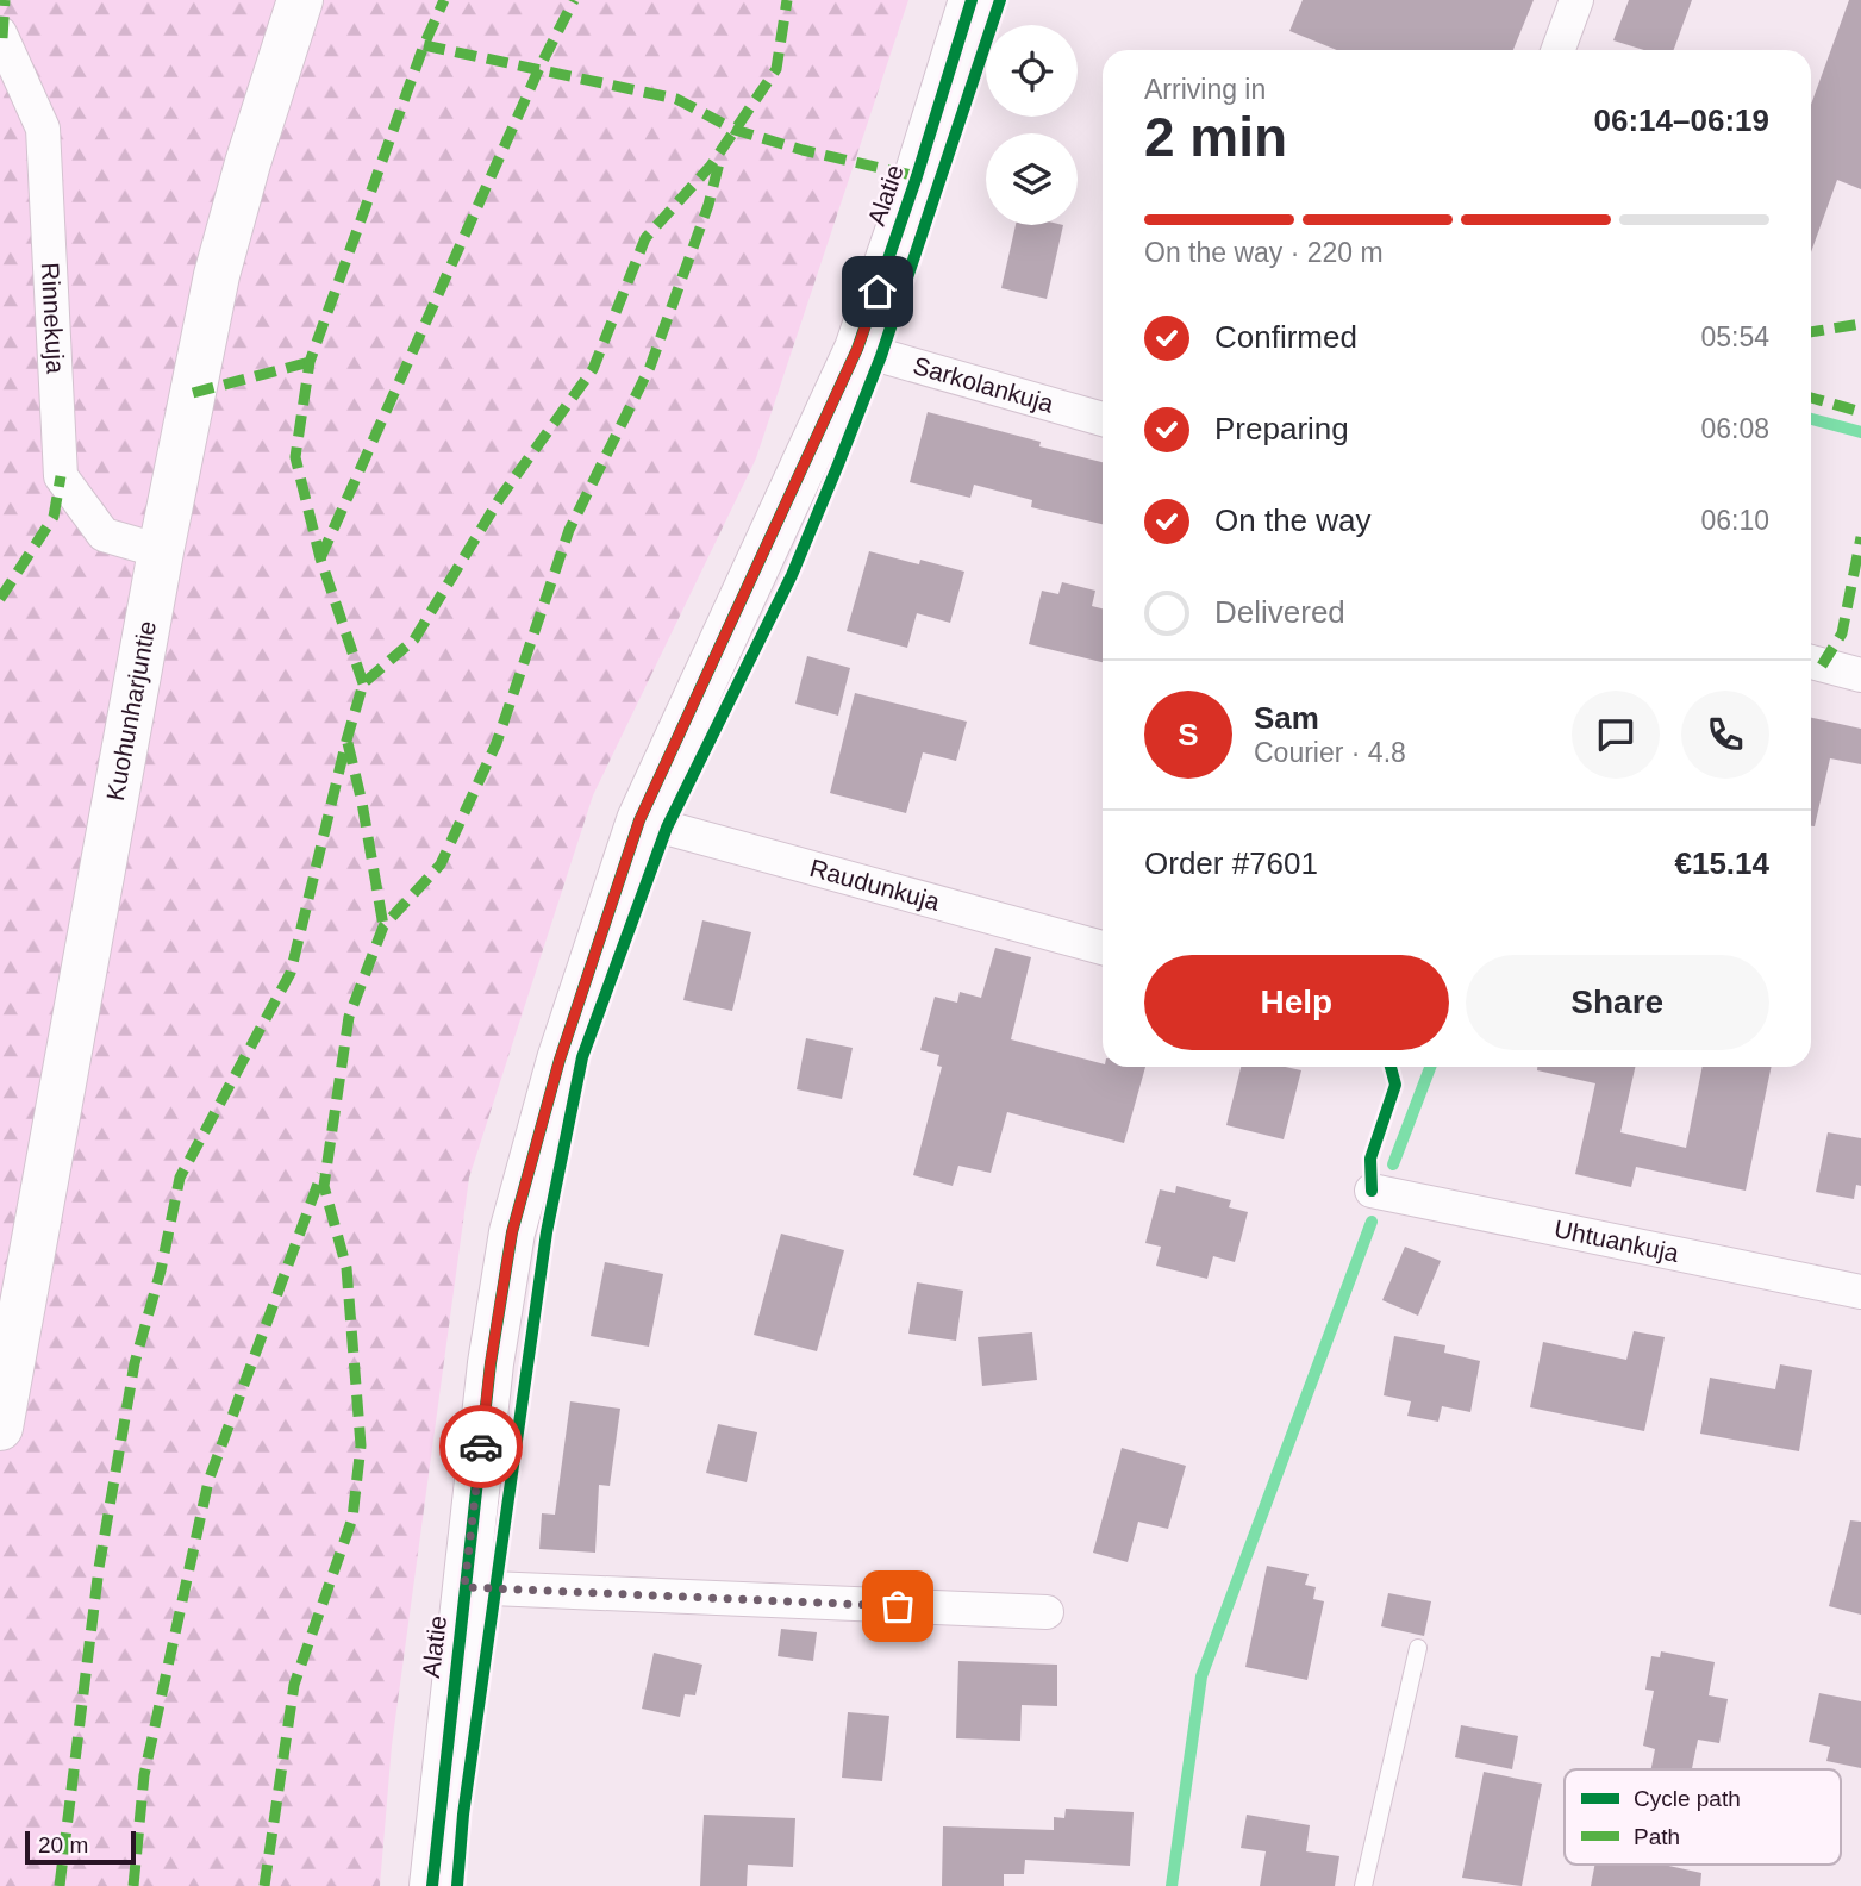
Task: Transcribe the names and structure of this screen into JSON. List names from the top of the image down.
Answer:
{
  "streets": {
    "street": [
      "Alatie",
      "Rinnekuja",
      "Sarkolankuja",
      "Kuohunharjuntie",
      "Raudunkuja",
      "Uhtuankuja"
    ]
  },
  "crossings": [
    ["Alatie", "Sarkolankuja"],
    ["Alatie", "Raudunkuja"],
    ["Rinnekuja", "Kuohunharjuntie"]
  ],
  "legend": ["Cycle path", "Path"],
  "scale_bar": "20 m",
  "page": {
    "heading": ["2 min", "Arriving in", "06:14–06:19"],
    "panel": [
      "Sam",
      "Courier · 4.8",
      "Order #7601",
      "€15.14"
    ],
    "bar": "On the way · 220 m",
    "list": [
      ["Confirmed", "05:54"],
      ["Preparing", "06:08"],
      ["On the way", "06:10"],
      "Delivered"
    ],
    "round": "S",
    "buttons": ["Help", "Share"],
    "scale": "20 m"
  }
}
